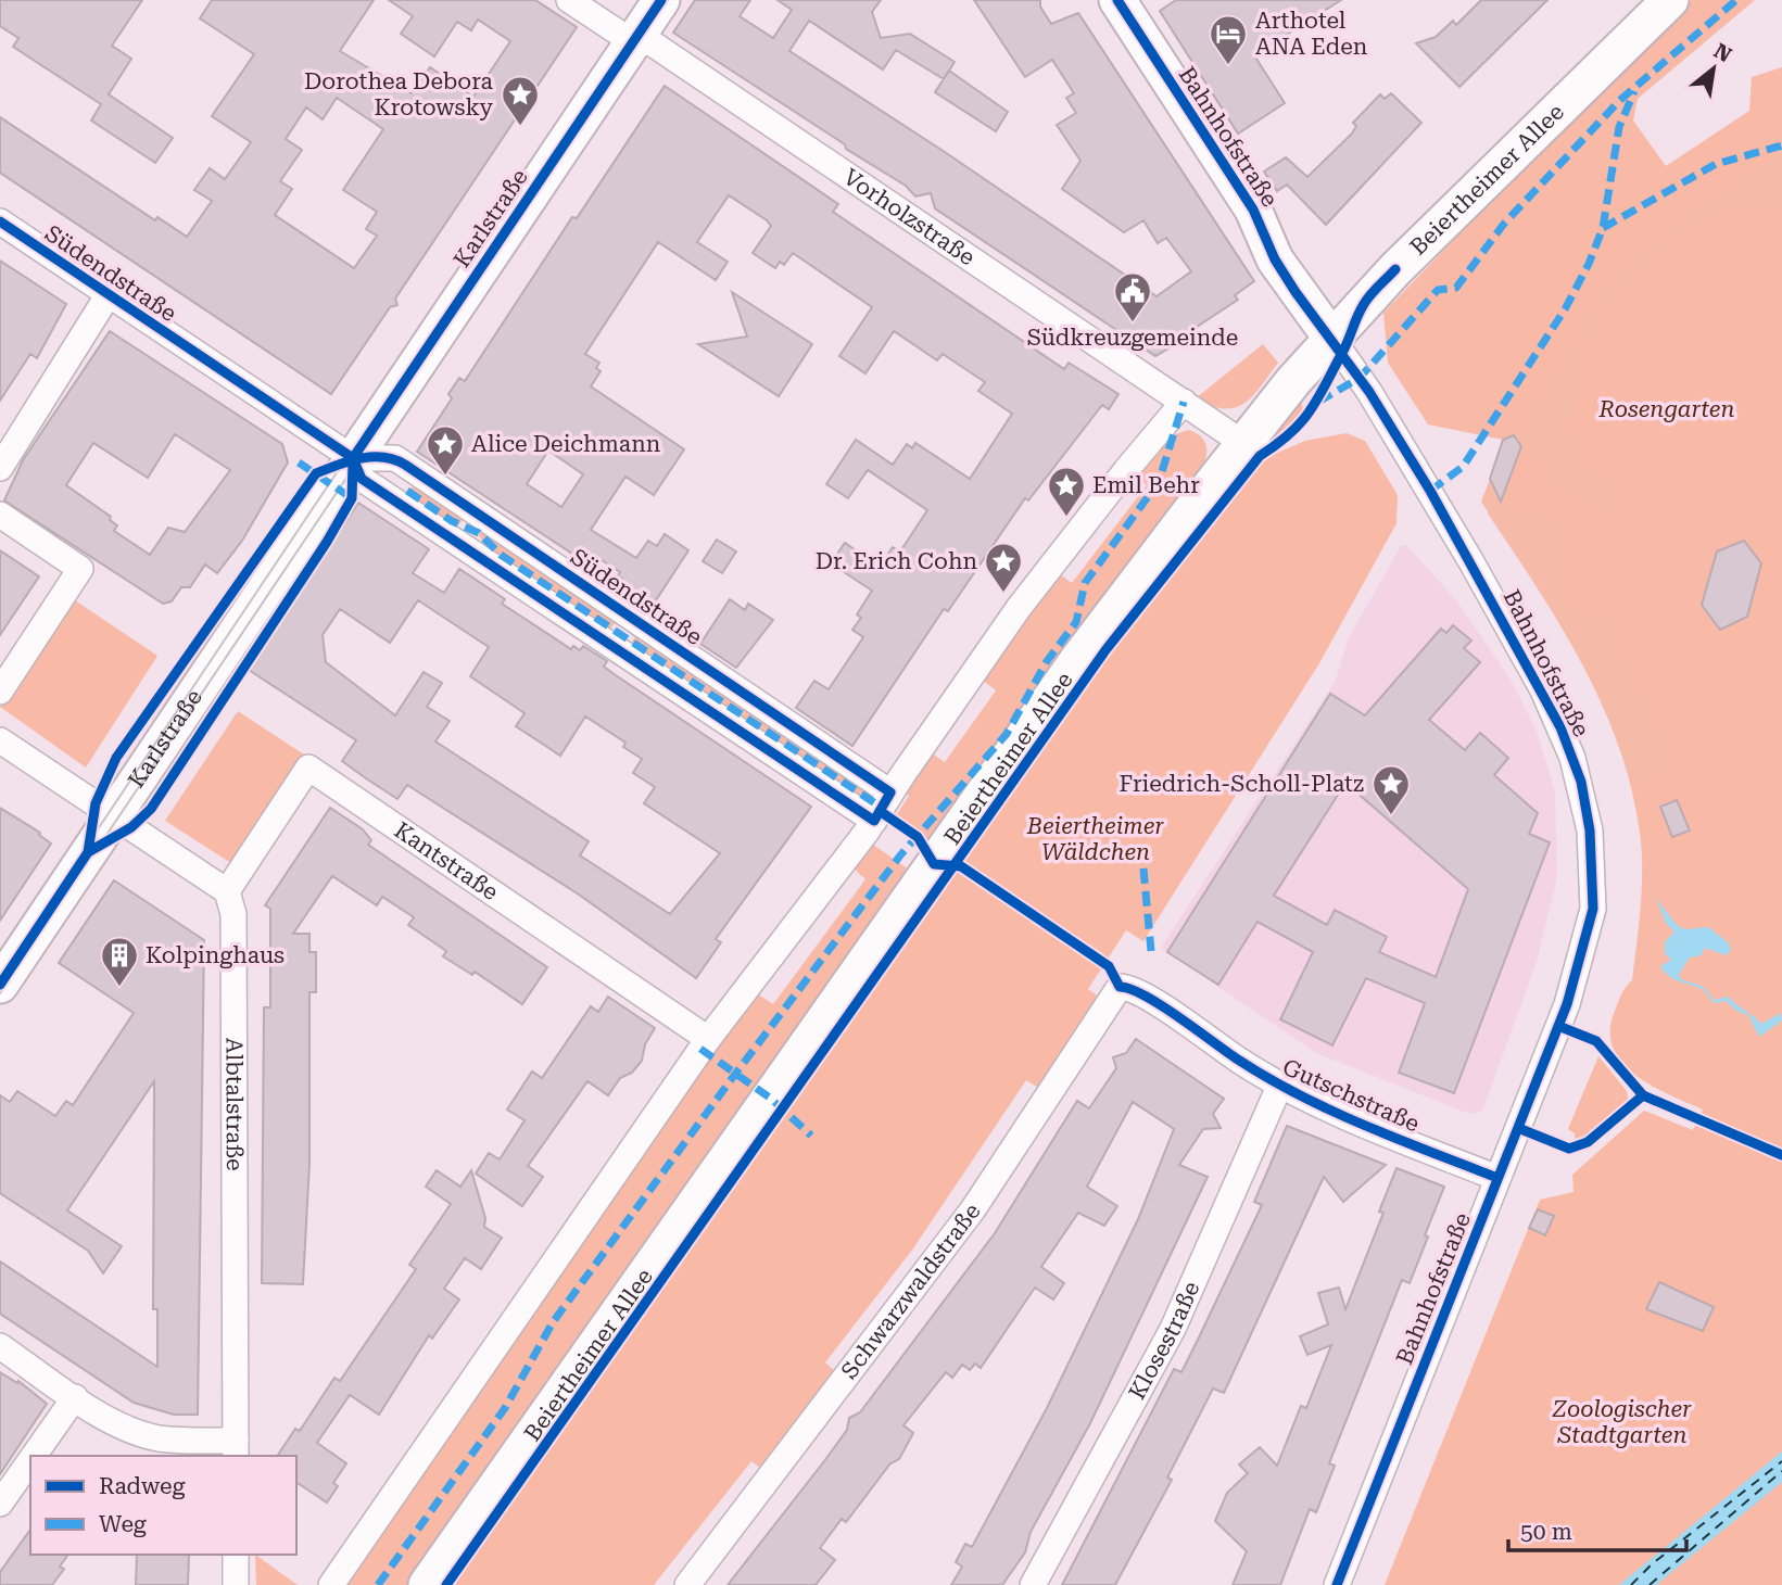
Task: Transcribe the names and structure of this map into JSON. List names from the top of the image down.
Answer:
{
  "streets": {
    "street": [
      "Bahnhofstraße",
      "Beiertheimer Allee",
      "Vorholzstraße",
      "Karlstraße",
      "Südendstraße",
      "Kantstraße",
      "Gutschstraße",
      "Albtalstraße",
      "Schwarzwaldstraße",
      "Klosestraße"
    ]
  },
  "crossings": [
    ["Bahnhofstraße", "Beiertheimer Allee"],
    ["Bahnhofstraße", "Gutschstraße"],
    ["Beiertheimer Allee", "Vorholzstraße"],
    ["Vorholzstraße", "Karlstraße"],
    ["Karlstraße", "Südendstraße"],
    ["Kantstraße", "Albtalstraße"],
    ["Gutschstraße", "Schwarzwaldstraße"],
    ["Gutschstraße", "Klosestraße"]
  ],
  "parks": ["Rosengarten", "Beiertheimer Wäldchen", "Zoologischer Stadtgarten"],
  "places": {
    "hotel": ["Arthotel ANA Eden"],
    "place": [
      "Dorothea Debora Krotowsky",
      "Alice Deichmann",
      "Emil Behr",
      "Dr. Erich Cohn",
      "Friedrich-Scholl-Platz"
    ],
    "public building": ["Südkreuzgemeinde"],
    "building": ["Kolpinghaus"]
  },
  "legend": ["Radweg", "Weg"],
  "scale_bar": "50 m",
  "north": "top right"
}
